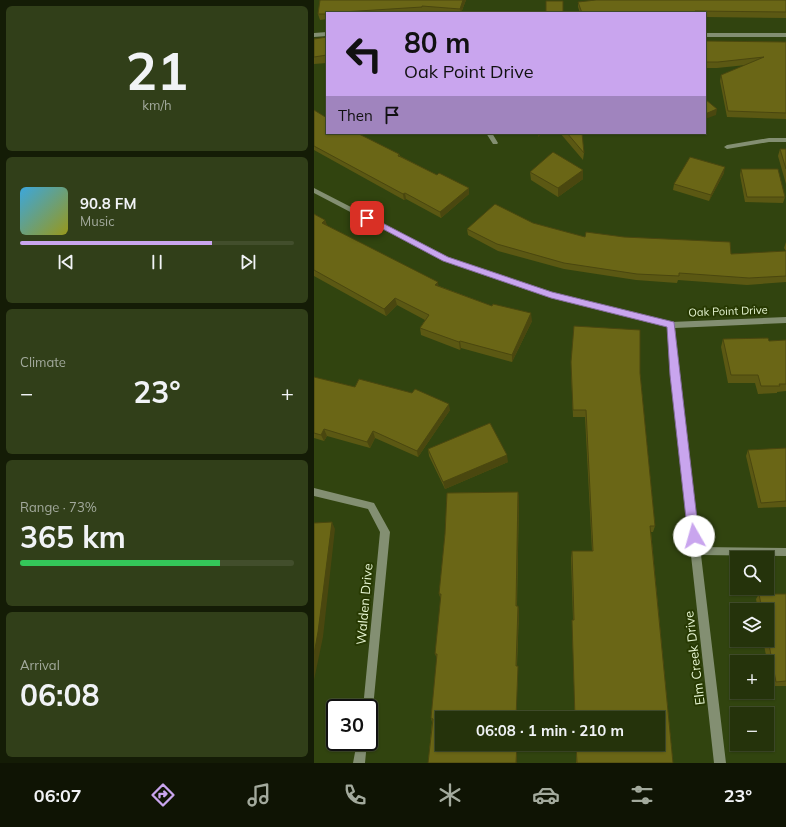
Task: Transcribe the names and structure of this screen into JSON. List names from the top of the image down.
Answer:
{
  "streets": {
    "street": ["Oak Point Drive", "Walden Drive", "Elm Creek Drive"]
  },
  "crossings": [
    ["Oak Point Drive", "Elm Creek Drive"]
  ],
  "page": {
    "tile": [
      ["21", "km/h"],
      "Climate",
      ["Range · 73%", "365 km"],
      ["Arrival", "06:08"]
    ],
    "turn": ["80 m", "Oak Point Drive"],
    "then": "Then",
    "song": ["90.8 FM", "Music"],
    "heat": ["−", "23°", "+"],
    "map_buttons": ["+", "−"],
    "limit": "30",
    "trip": "06:08 · 1 min · 210 m",
    "tabs": ["06:07", "23°"]
  }
}
